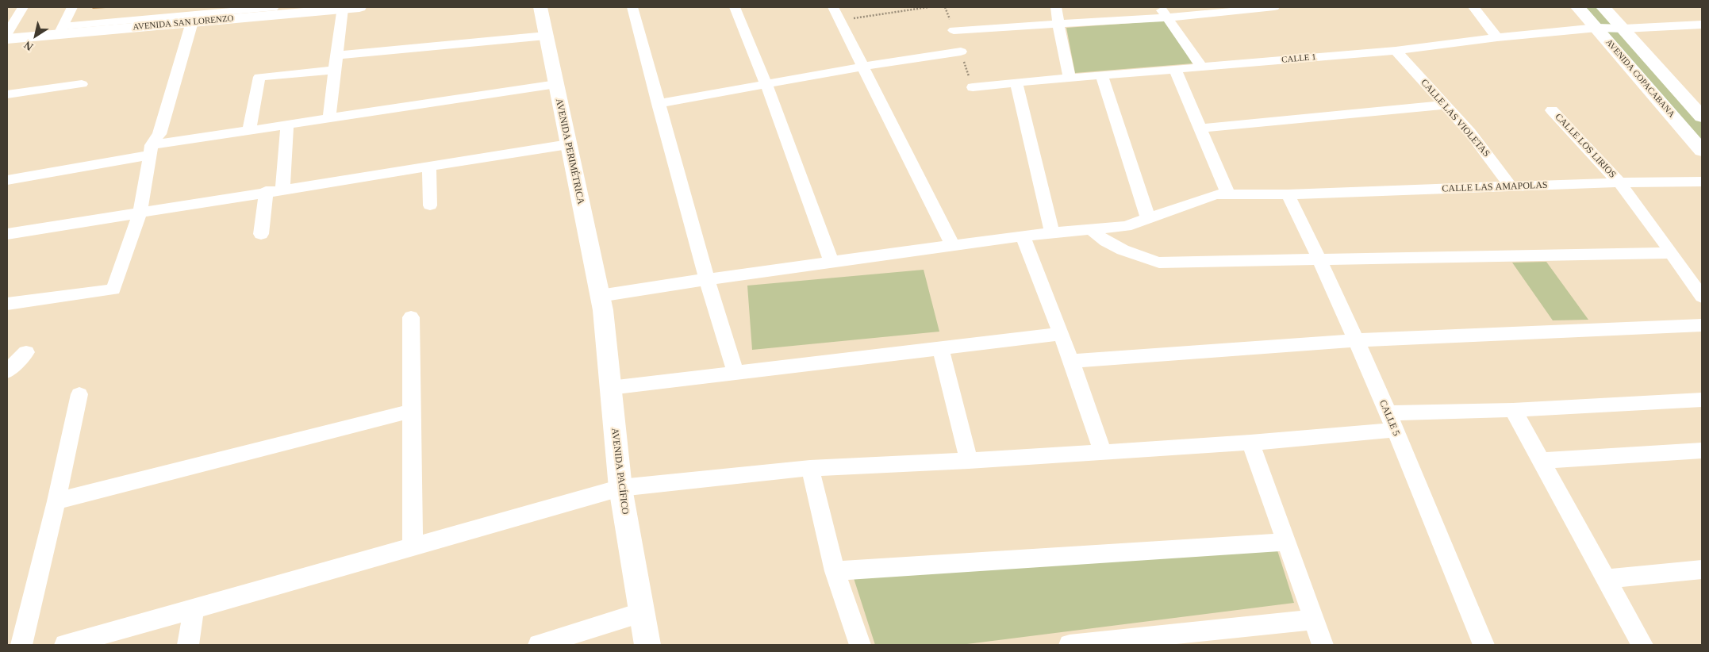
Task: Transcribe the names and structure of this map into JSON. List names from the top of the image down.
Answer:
{
  "streets": {
    "main road": ["AVENIDA COPACABANA"],
    "street": [
      "AVENIDA SAN LORENZO",
      "CALLE 1",
      "CALLE LAS VIOLETAS",
      "CALLE LOS LIRIOS",
      "AVENIDA PERIMÉTRICA",
      "CALLE LAS AMAPOLAS",
      "CALLE 5",
      "AVENIDA PACÍFICO"
    ]
  },
  "crossings": [
    ["CALLE 1", "AVENIDA COPACABANA"],
    ["CALLE 1", "CALLE LAS VIOLETAS"],
    ["CALLE LAS VIOLETAS", "CALLE LAS AMAPOLAS"],
    ["CALLE LOS LIRIOS", "CALLE LAS AMAPOLAS"],
    ["AVENIDA PERIMÉTRICA", "CALLE LAS AMAPOLAS"],
    ["AVENIDA PERIMÉTRICA", "AVENIDA PACÍFICO"],
    ["CALLE LAS AMAPOLAS", "CALLE 5"],
    ["CALLE LAS AMAPOLAS", "AVENIDA PACÍFICO"]
  ],
  "north": "bottom left"
}
